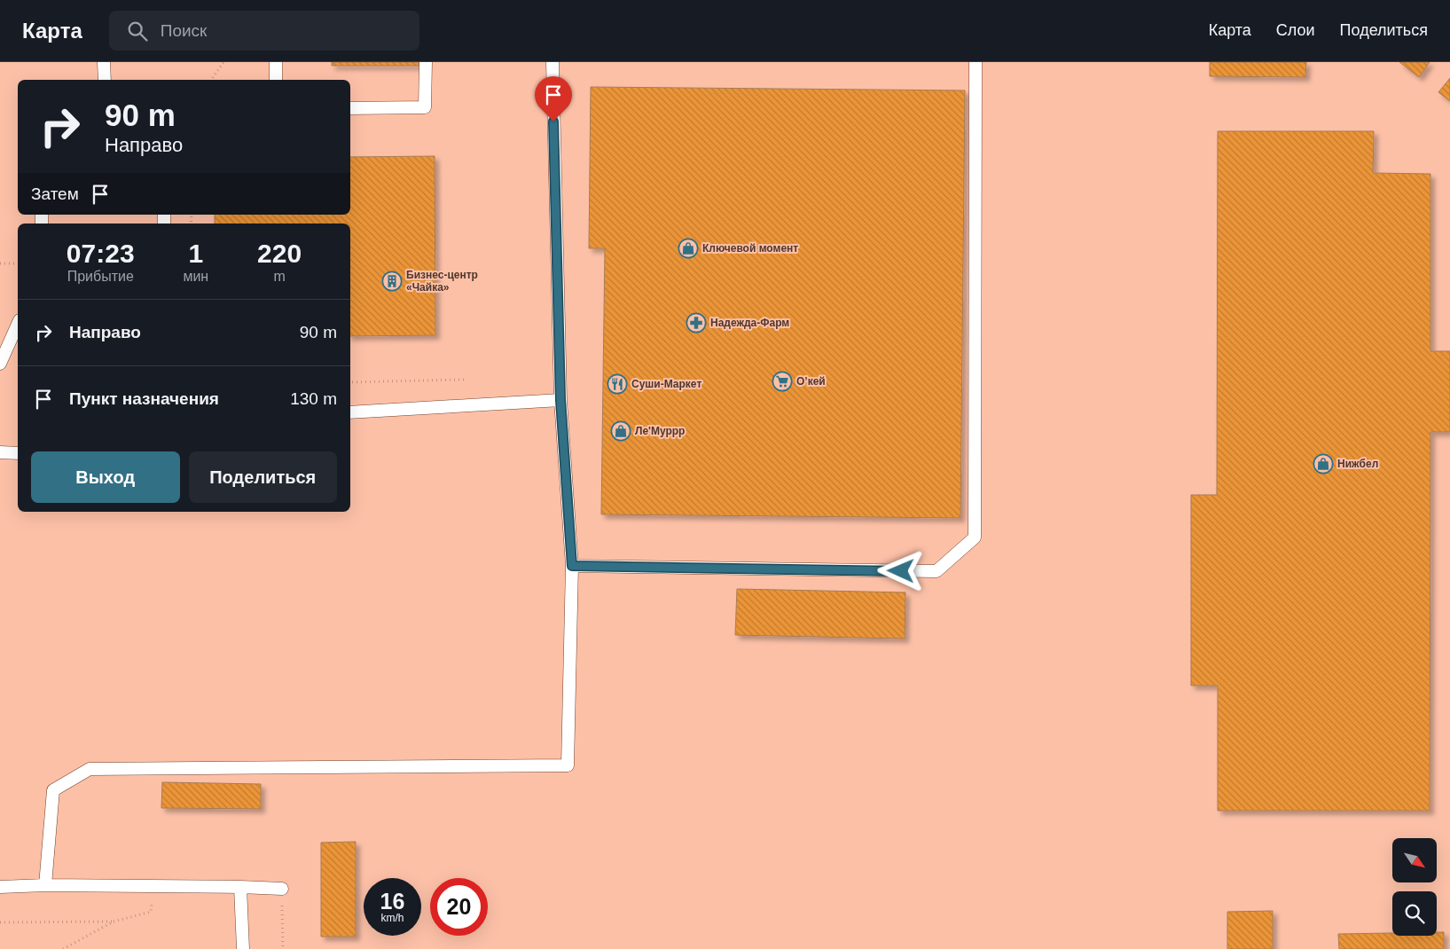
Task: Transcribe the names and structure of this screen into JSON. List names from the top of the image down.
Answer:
{
  "places": {
    "shop": ["Ключевой момент", "Ле'Муррр", "Нижбел"],
    "building": ["Бизнес-центр «Чайка»"],
    "pharmacy": ["Надежда-Фарм"],
    "supermarket": ["О’кей"],
    "restaurant": ["Суши-Маркет"]
  },
  "north": "bottom right",
  "page": {
    "header": "Карта",
    "search": "Поиск",
    "nav": ["Карта", "Слои", "Поделиться"],
    "turn": ["90 m", "Направо"],
    "then": "Затем",
    "eta": [
      "07:23",
      "Прибытие",
      "1",
      "мин",
      "220",
      "m"
    ],
    "list": [
      {
        "name": "Направо",
        "value": "90 m"
      },
      {
        "name": "Пункт назначения",
        "value": "130 m"
      }
    ],
    "buttons": ["Выход", "Поделиться"],
    "speed": "16 km/h",
    "limit": "20"
  }
}
